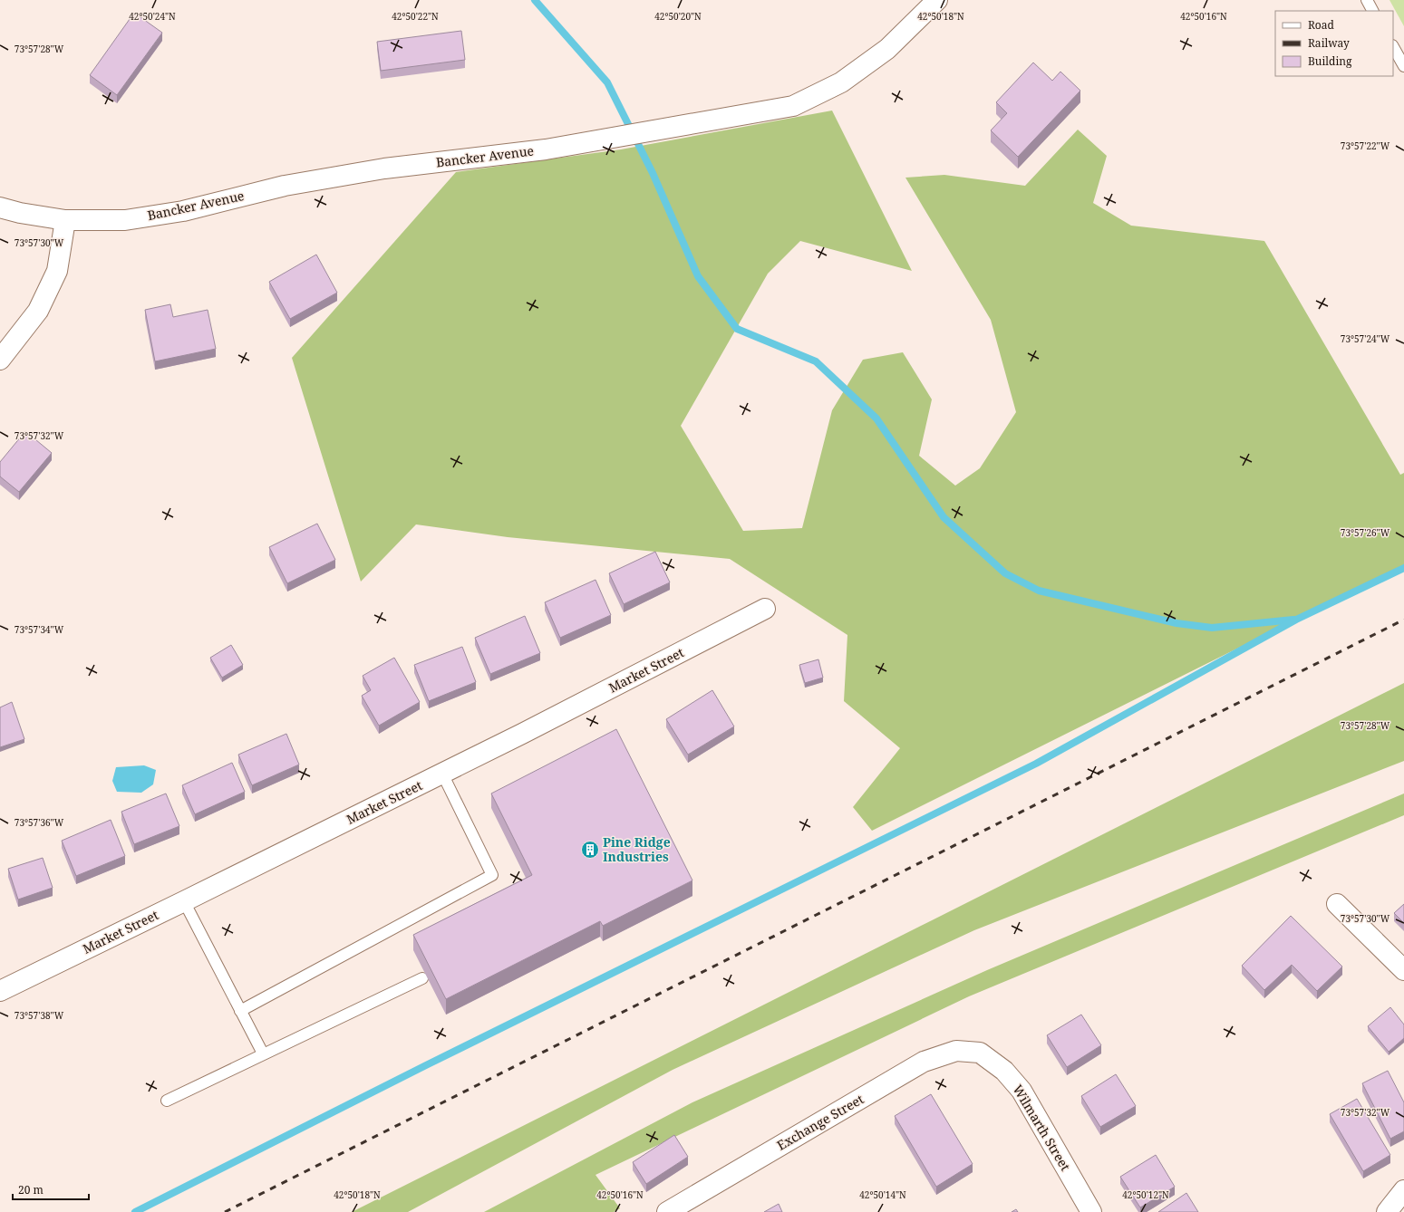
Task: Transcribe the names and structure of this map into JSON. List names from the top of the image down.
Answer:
{
  "streets": {
    "street": [
      "Bancker Avenue",
      "Market Street",
      "Exchange Street",
      "Wilmarth Street"
    ]
  },
  "crossings": [
    ["Exchange Street", "Wilmarth Street"]
  ],
  "places": {
    "building": ["Pine Ridge Industries"]
  },
  "legend": ["Road", "Railway", "Building"],
  "scale_bar": "20 m",
  "coordinates": [
    "42°50'24\"N",
    "42°50'22\"N",
    "42°50'20\"N",
    "42°50'18\"N",
    "42°50'16\"N",
    "73°57'28\"W",
    "73°57'22\"W",
    "73°57'30\"W",
    "73°57'24\"W",
    "73°57'32\"W",
    "73°57'26\"W",
    "73°57'34\"W",
    "73°57'36\"W",
    "73°57'38\"W",
    "42°50'14\"N",
    "42°50'12\"N"
  ]
}
